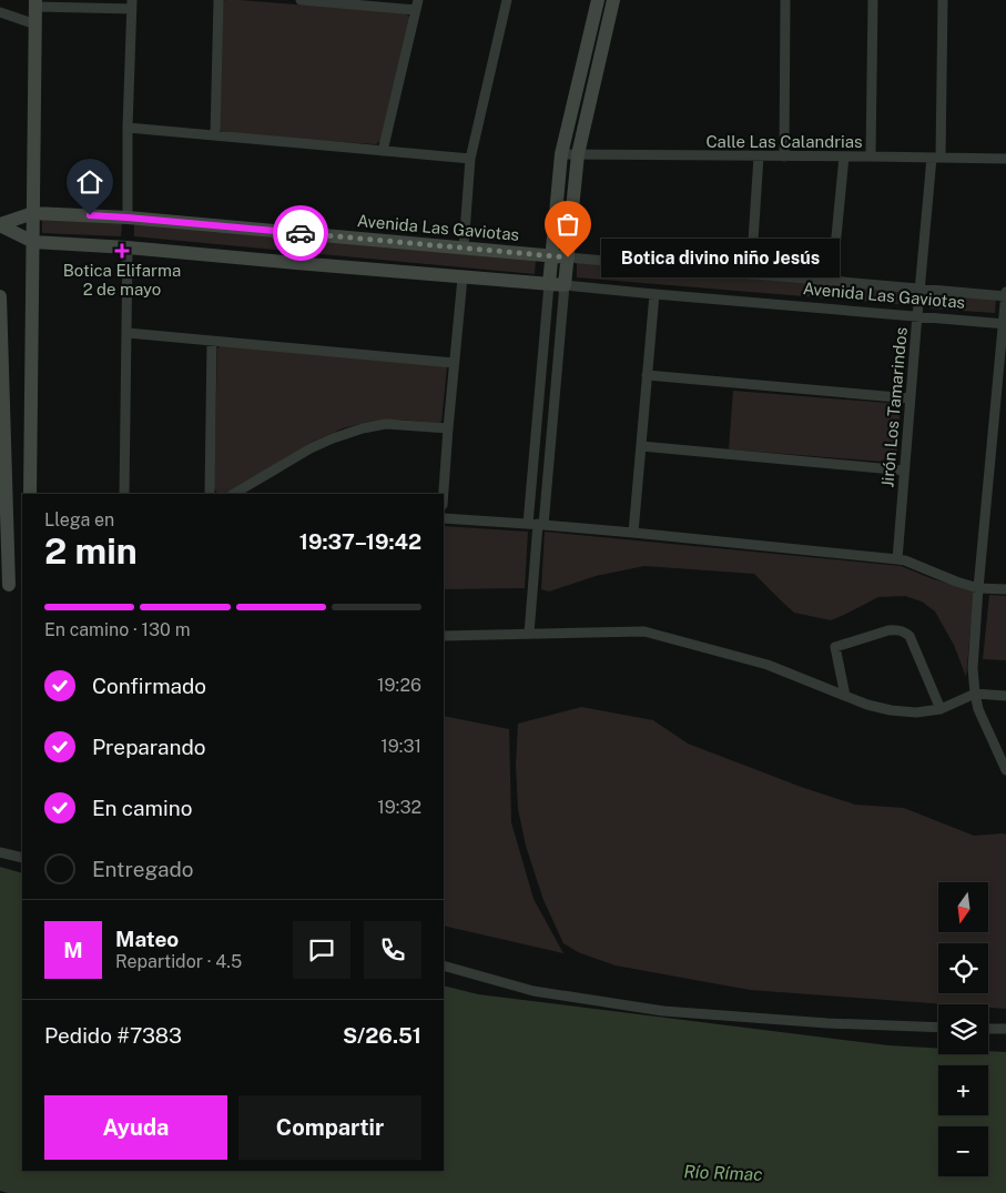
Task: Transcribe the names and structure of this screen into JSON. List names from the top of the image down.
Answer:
{
  "streets": {
    "street": ["Calle Las Calandrias", "Avenida Las Gaviotas", "Jirón Los Tamarindos"]
  },
  "crossings": [
    ["Calle Las Calandrias", "Jirón Los Tamarindos"],
    ["Avenida Las Gaviotas", "Jirón Los Tamarindos"]
  ],
  "water": ["Río Rímac"],
  "places": {
    "health": ["Botica Elifarma 2 de mayo"],
    "other": ["Botica divino niño Jesús"]
  },
  "north": "bottom",
  "page": {
    "bubble": "Botica divino niño Jesús",
    "heading": ["2 min", "Llega en", "19:37–19:42"],
    "panel": [
      "Mateo",
      "Repartidor · 4.5",
      "Pedido #7383",
      "S/26.51"
    ],
    "bar": "En camino · 130 m",
    "list": [
      ["Confirmado", "19:26"],
      ["Preparando", "19:31"],
      ["En camino", "19:32"],
      "Entregado"
    ],
    "map_buttons": ["+", "−"],
    "round": "M",
    "buttons": ["Ayuda", "Compartir"]
  }
}
